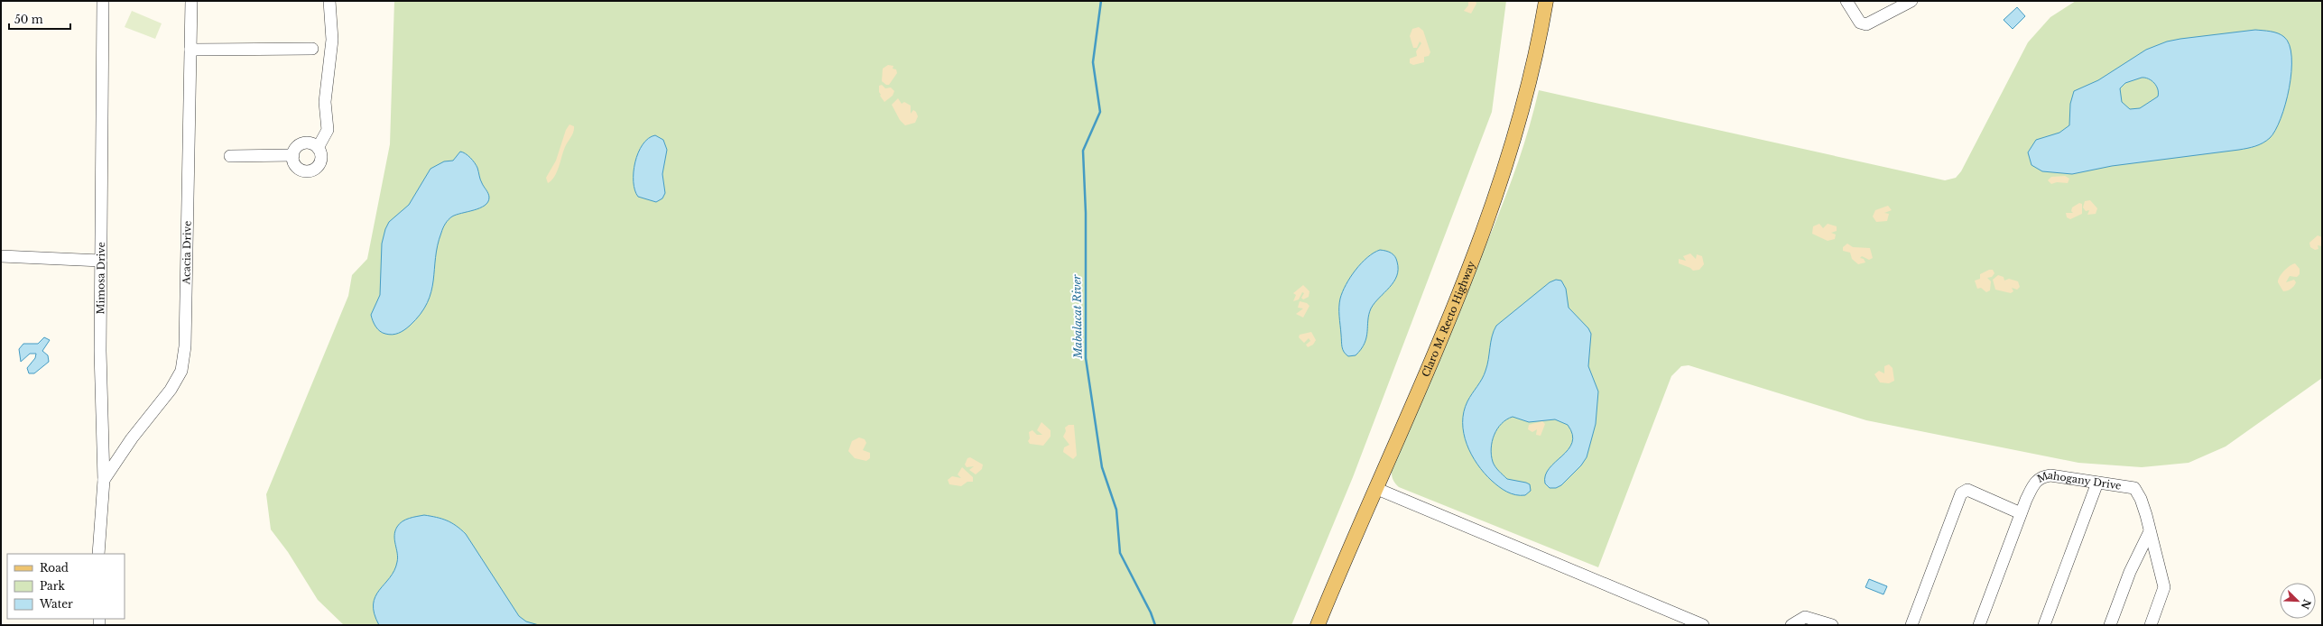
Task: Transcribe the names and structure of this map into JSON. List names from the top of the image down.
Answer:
{
  "streets": {
    "main road": ["Claro M. Recto Highway"],
    "street": ["Acacia Drive", "Mimosa Drive", "Mahogany Drive"]
  },
  "crossings": [
    ["Acacia Drive", "Mimosa Drive"]
  ],
  "water": ["Mabalacat River"],
  "legend": ["Road", "Park", "Water"],
  "scale_bar": "50 m",
  "north": "bottom right"
}
